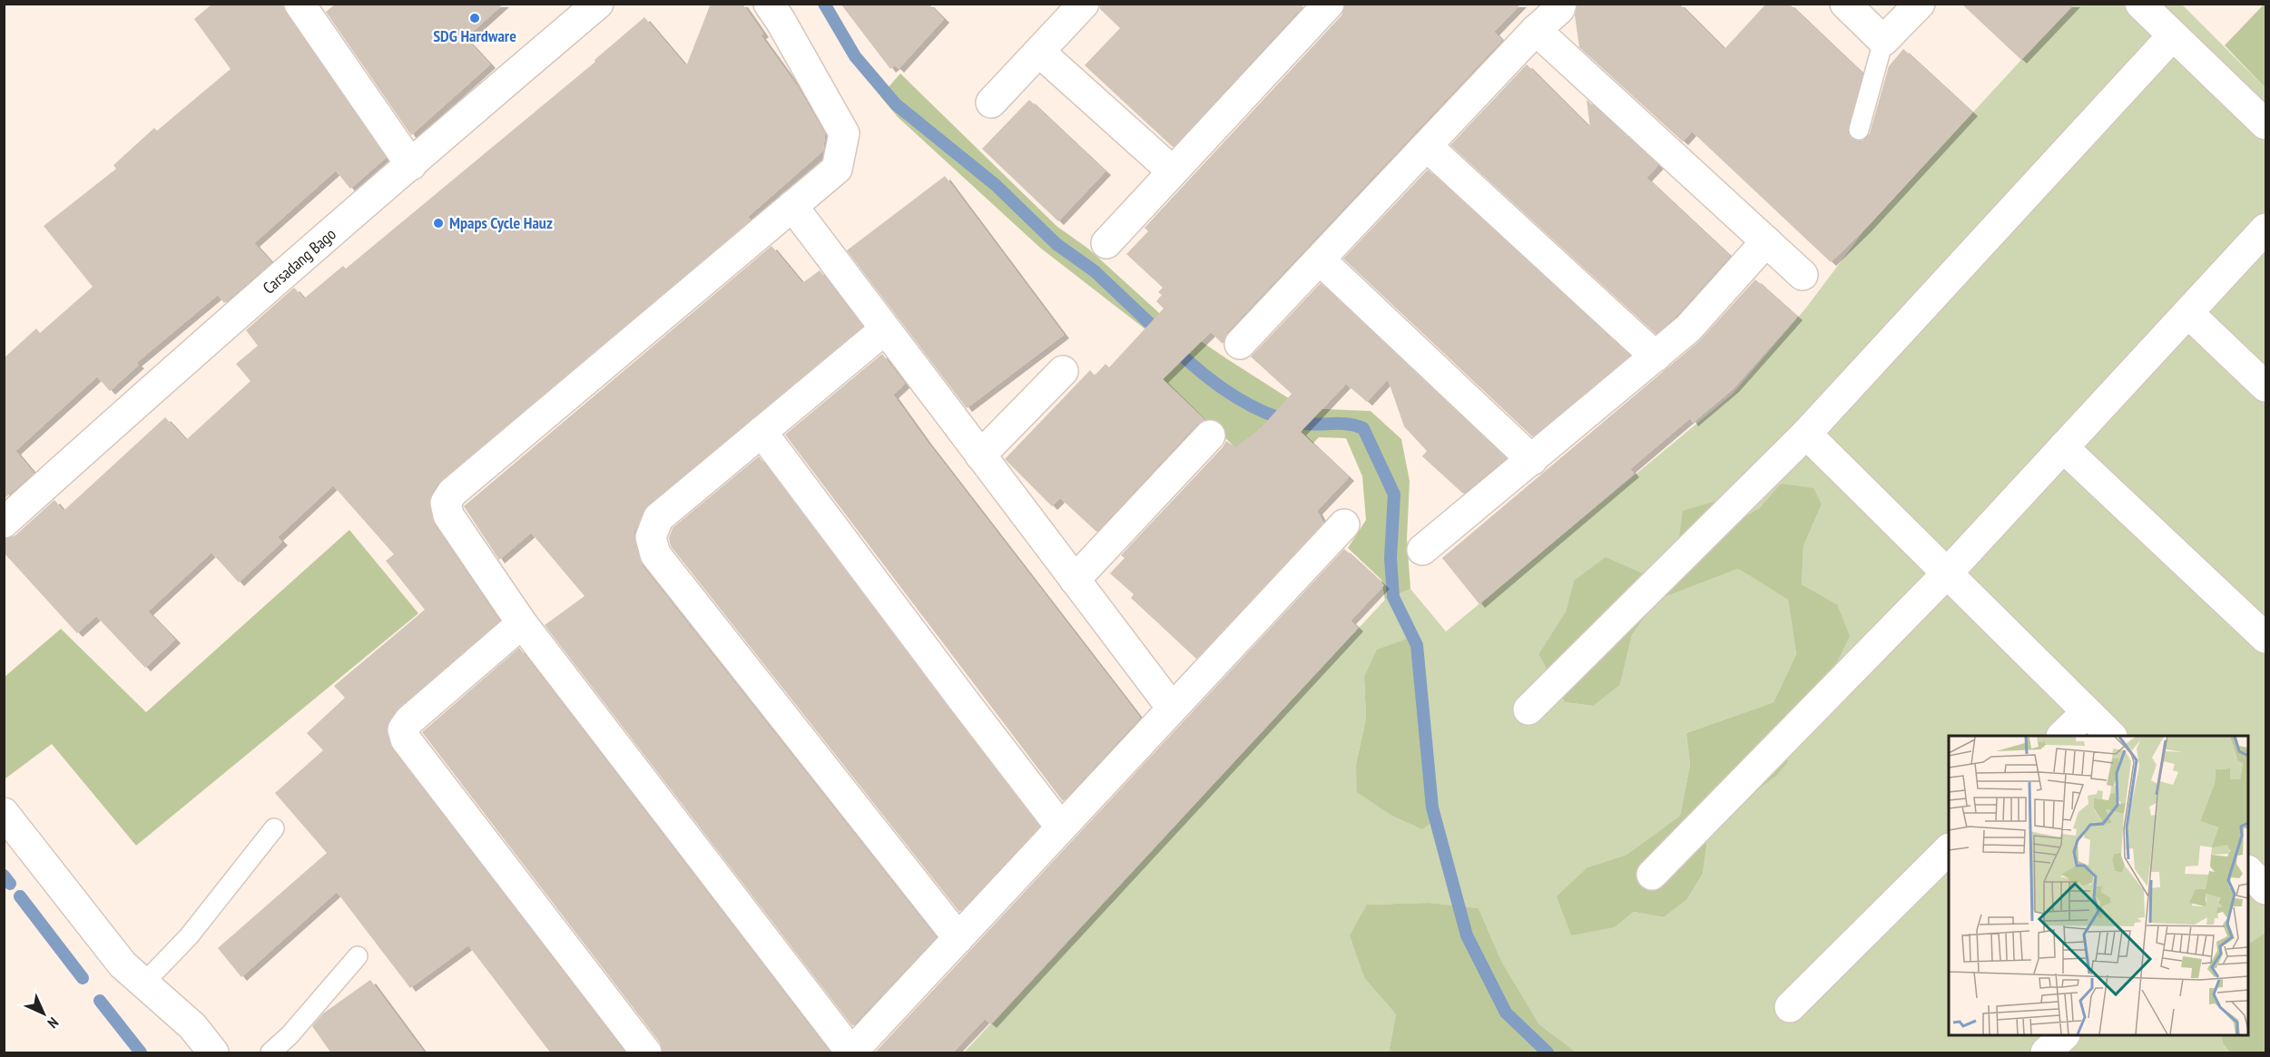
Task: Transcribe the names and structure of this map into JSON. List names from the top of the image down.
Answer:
{
  "streets": {
    "street": ["Carsadang Bago"]
  },
  "places": ["SDG Hardware", "Mpaps Cycle Hauz"],
  "north": "bottom right"
}
